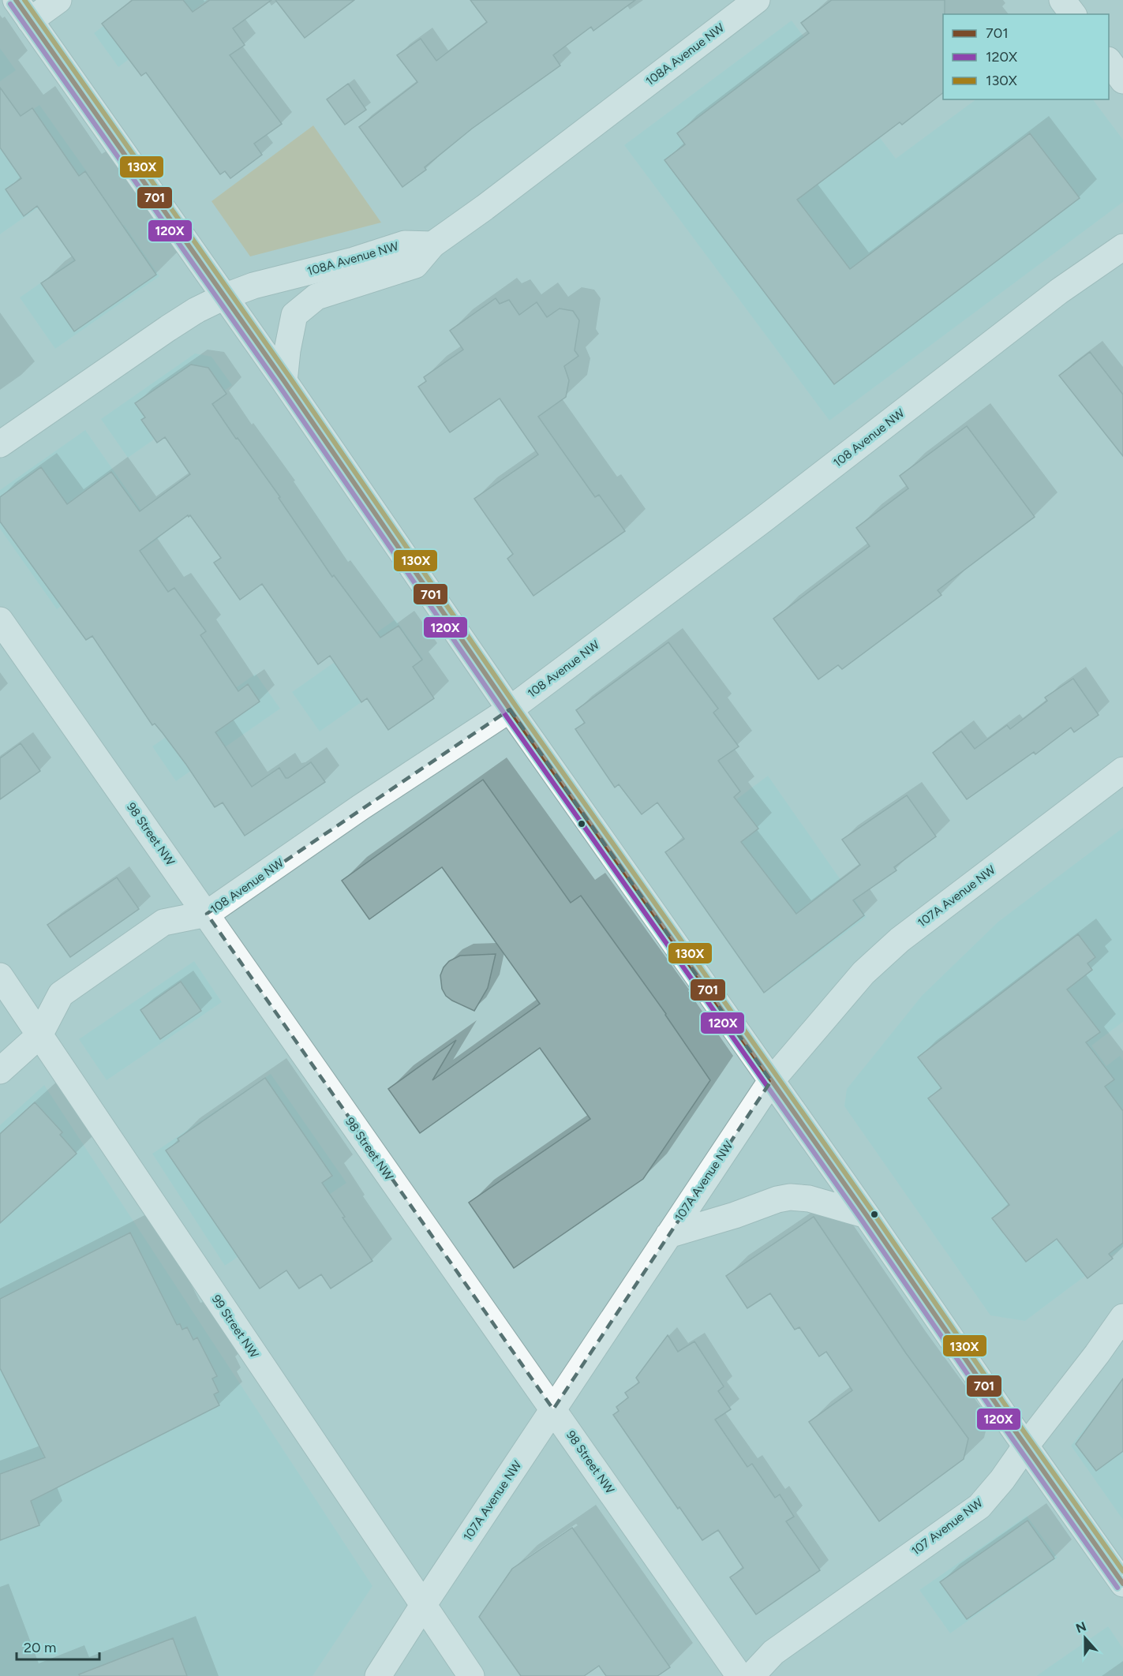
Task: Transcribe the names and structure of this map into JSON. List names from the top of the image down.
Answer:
{
  "streets": {
    "street": [
      "108A Avenue NW",
      "108 Avenue NW",
      "98 Street NW",
      "107A Avenue NW",
      "99 Street NW",
      "107 Avenue NW"
    ]
  },
  "crossings": [
    ["108 Avenue NW", "98 Street NW"],
    ["108 Avenue NW", "99 Street NW"],
    ["98 Street NW", "107A Avenue NW"],
    ["107A Avenue NW", "99 Street NW"]
  ],
  "lines": ["transit line 701", "transit line 130X", "transit line 120X"],
  "legend": ["701", "120X", "130X"],
  "scale_bar": "20 m",
  "north": "top"
}
